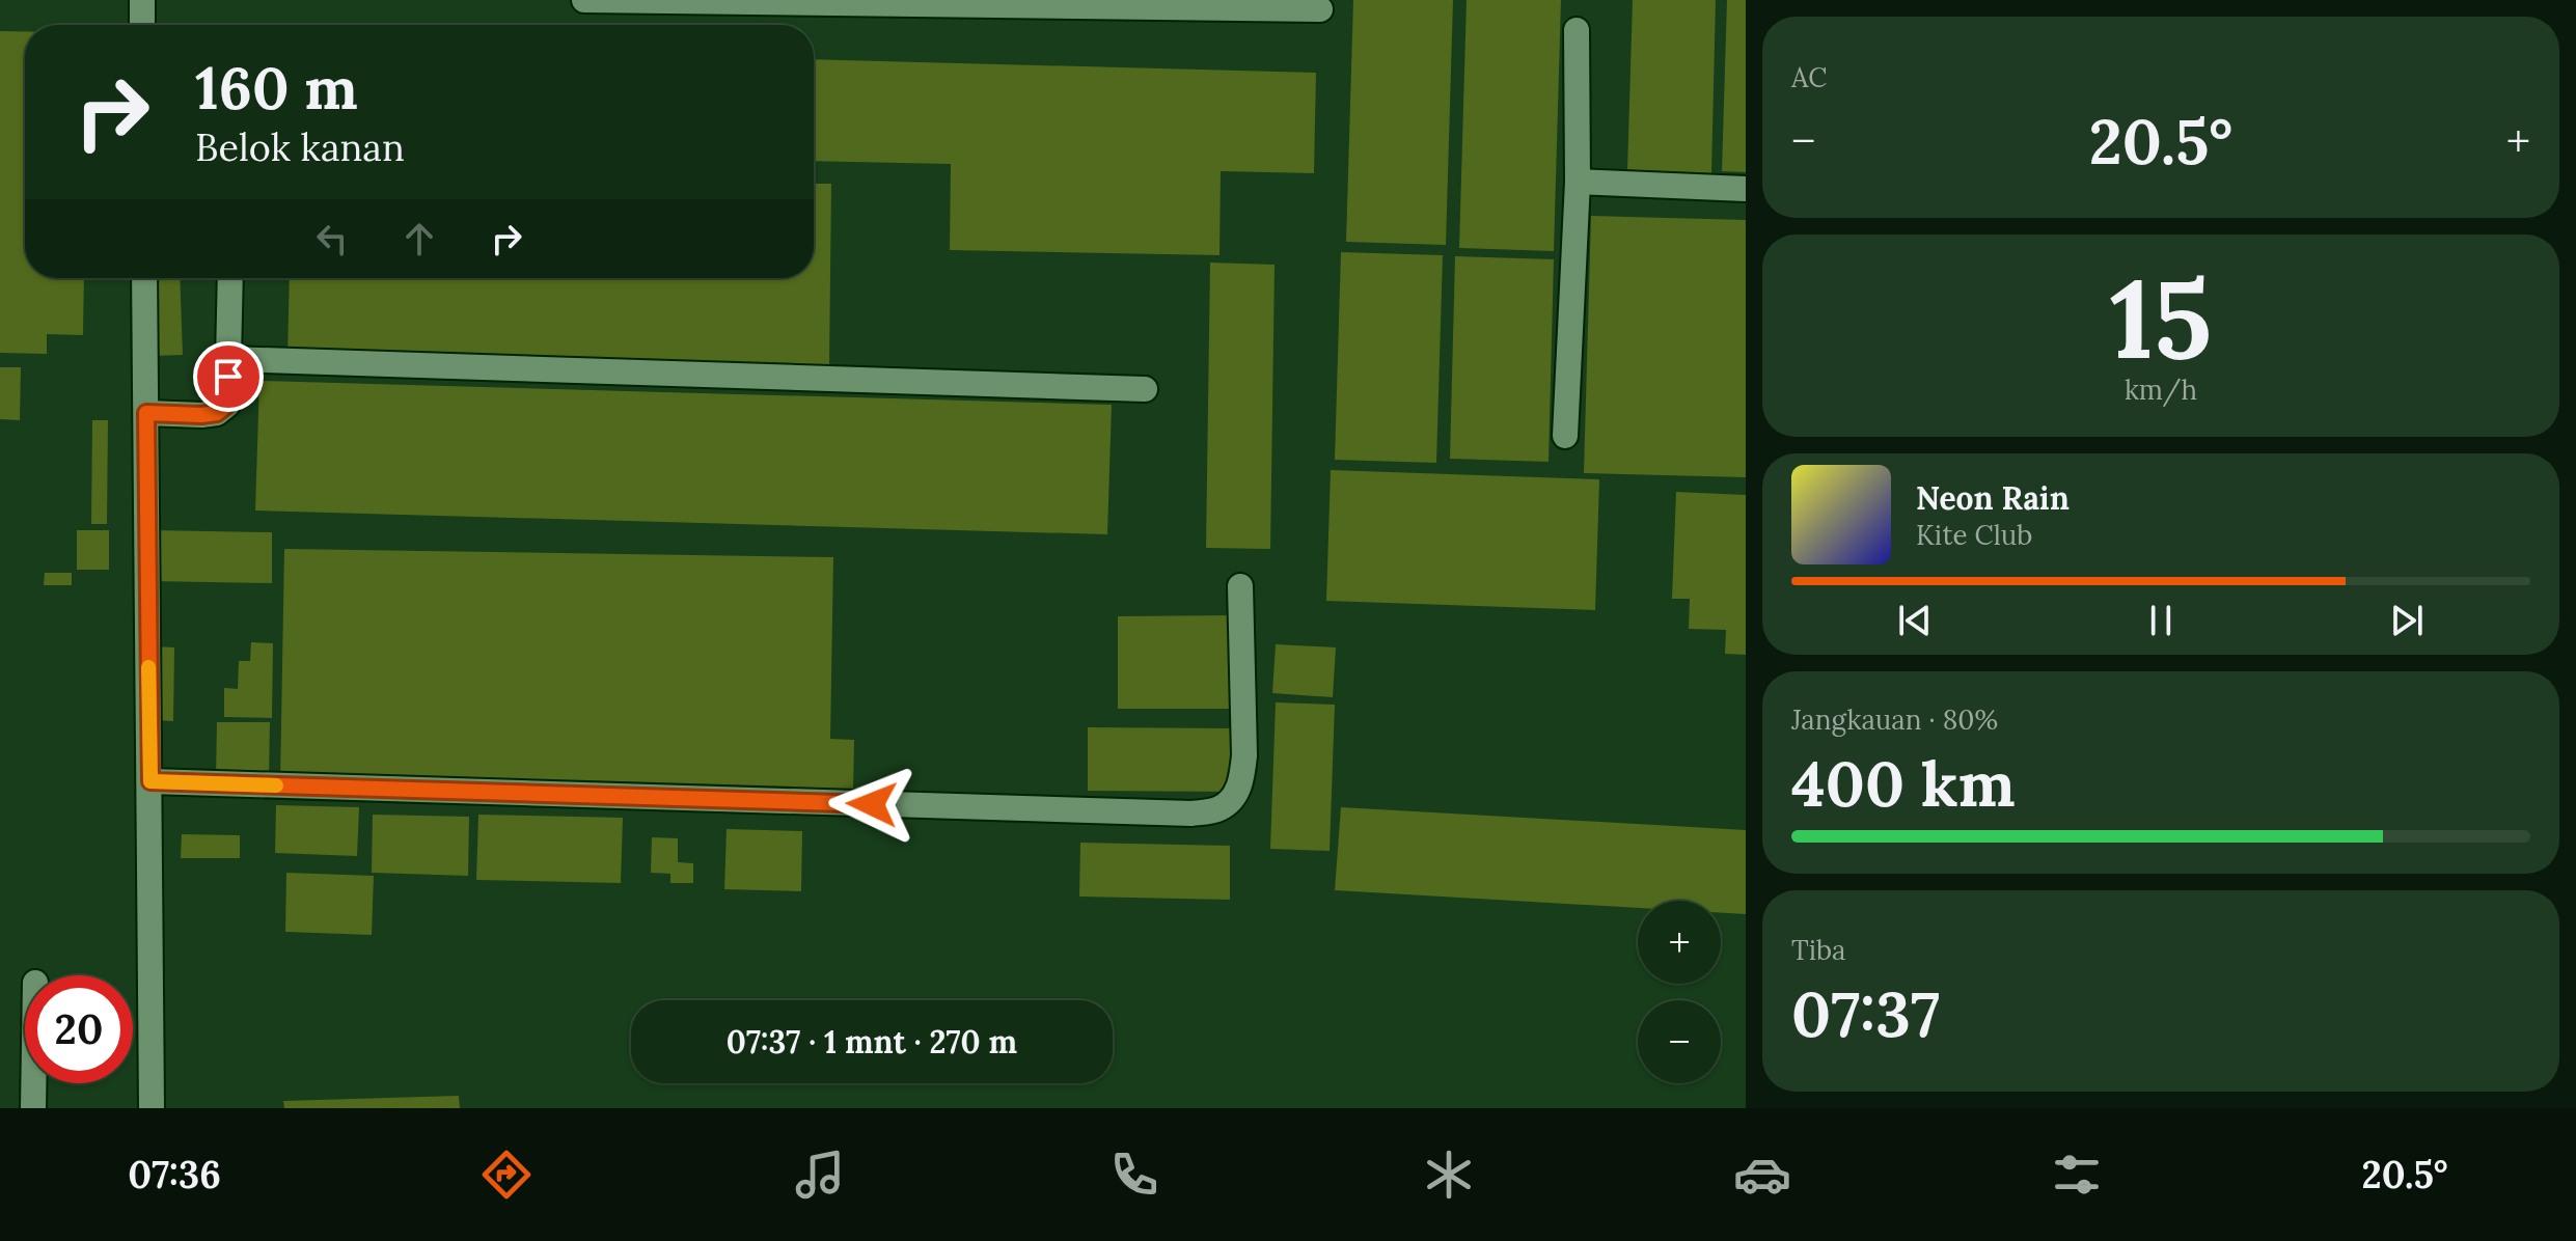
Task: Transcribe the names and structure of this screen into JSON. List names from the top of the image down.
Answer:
{
  "page": {
    "tile": [
      "AC",
      ["15", "km/h"],
      ["Jangkauan · 80%", "400 km"],
      ["Tiba", "07:37"]
    ],
    "turn": ["160 m", "Belok kanan"],
    "heat": ["−", "20.5°", "+"],
    "song": ["Neon Rain", "Kite Club"],
    "map_buttons": ["+", "−"],
    "limit": "20",
    "trip": "07:37 · 1 mnt · 270 m",
    "tabs": ["07:36", "20.5°"]
  }
}
